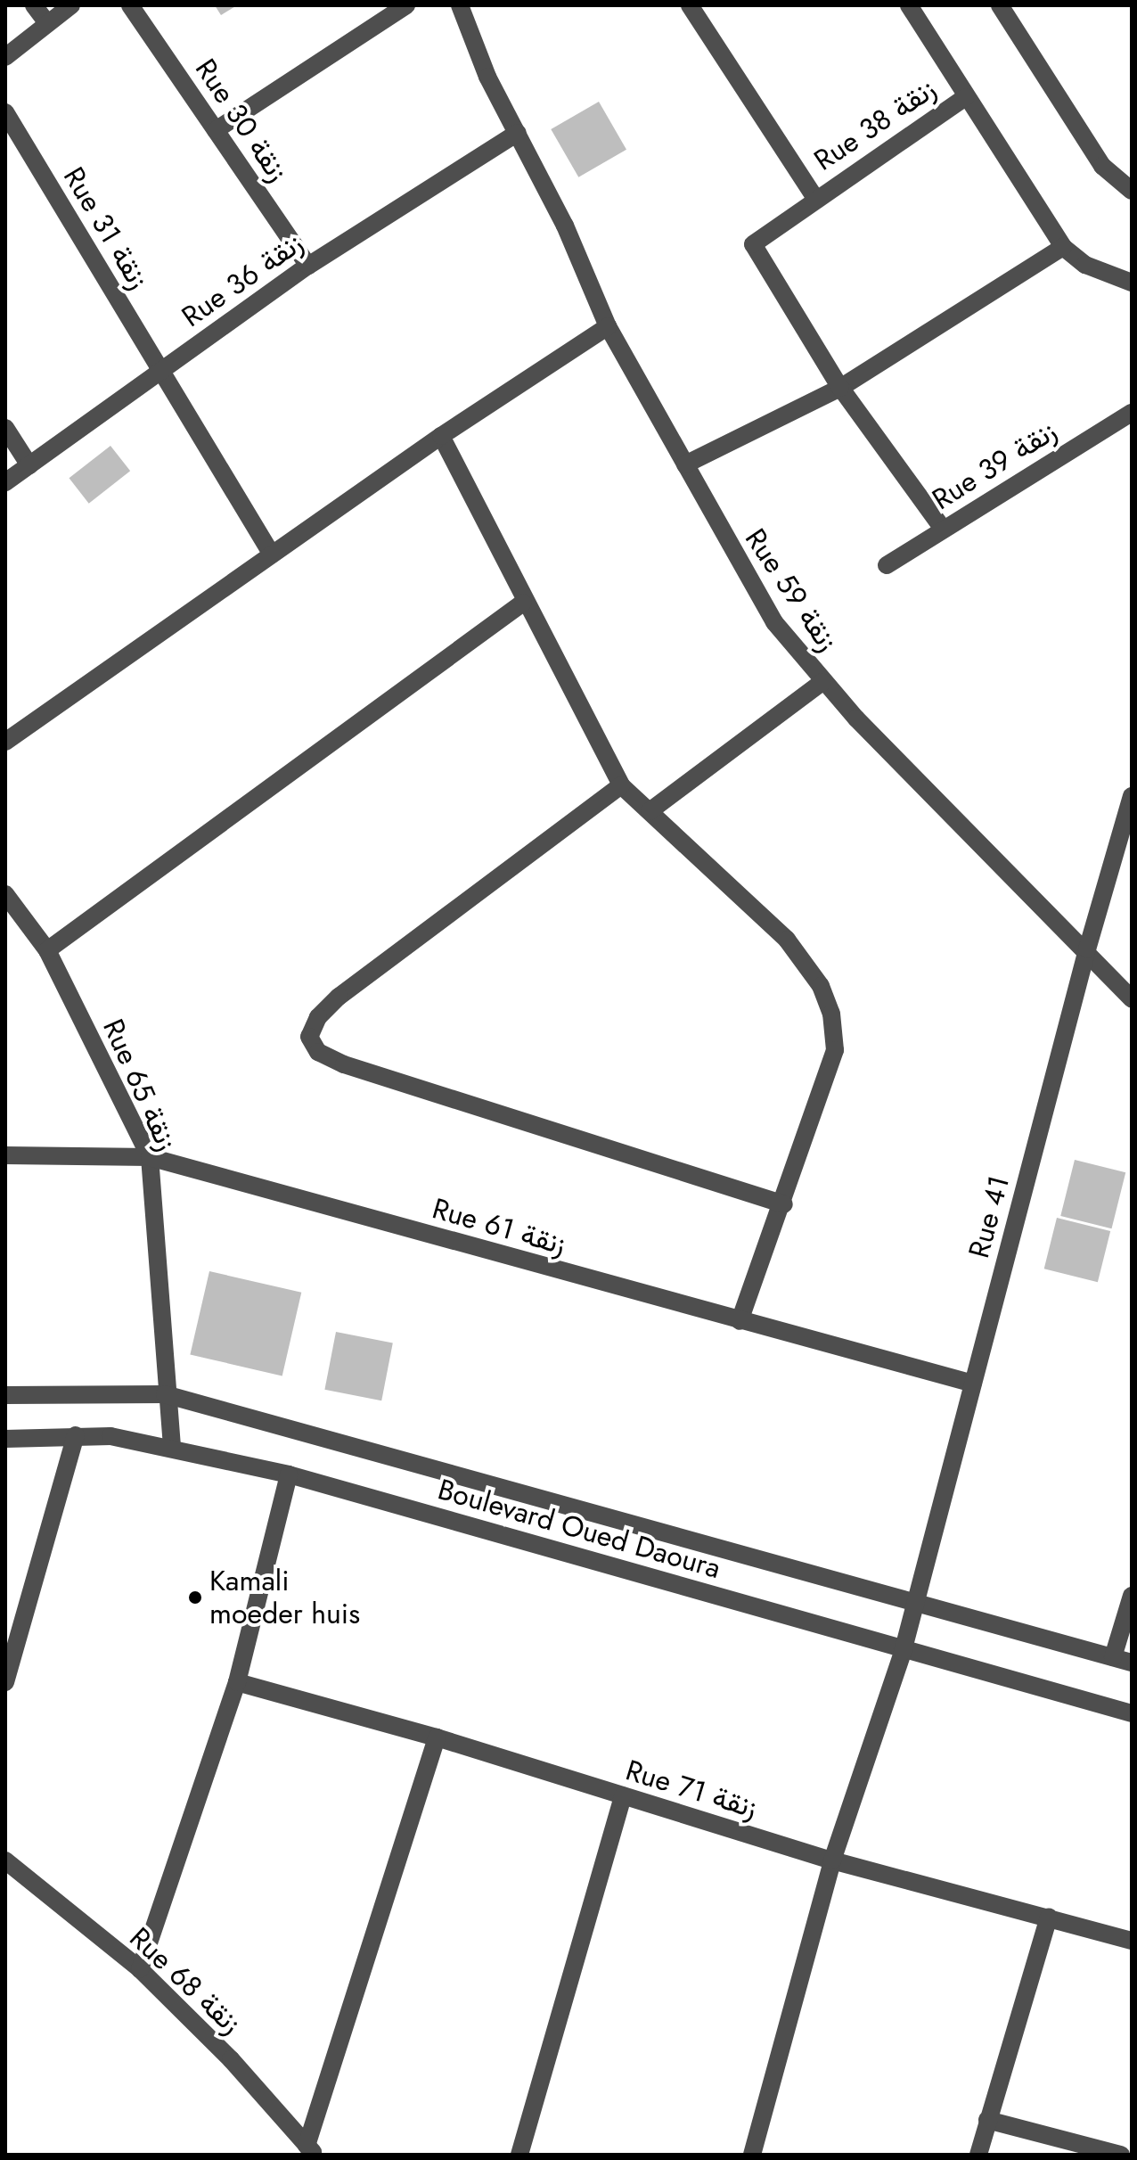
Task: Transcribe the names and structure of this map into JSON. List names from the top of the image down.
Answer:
{
  "streets": {
    "street": [
      "Rue 30 زنقة",
      "Rue 38 زنقة",
      "Rue 31 زنقة",
      "Rue 36 زنقة",
      "Rue 39 زنقة",
      "Rue 59 زنقة",
      "Rue 65 زنقة",
      "Rue 41",
      "Rue 61 زنقة",
      "Boulevard Oued Daoura",
      "Rue 71 زنقة",
      "Rue 68 زنقة"
    ]
  },
  "crossings": [
    ["Rue 30 زنقة", "Rue 36 زنقة"],
    ["Rue 31 زنقة", "Rue 36 زنقة"],
    ["Rue 36 زنقة", "Rue 59 زنقة"],
    ["Rue 59 زنقة", "Rue 41"],
    ["Rue 65 زنقة", "Rue 61 زنقة"],
    ["Rue 65 زنقة", "Boulevard Oued Daoura"],
    ["Rue 41", "Rue 61 زنقة"],
    ["Rue 41", "Boulevard Oued Daoura"],
    ["Rue 41", "Rue 71 زنقة"]
  ],
  "places": ["Kamali moeder huis"]
}
